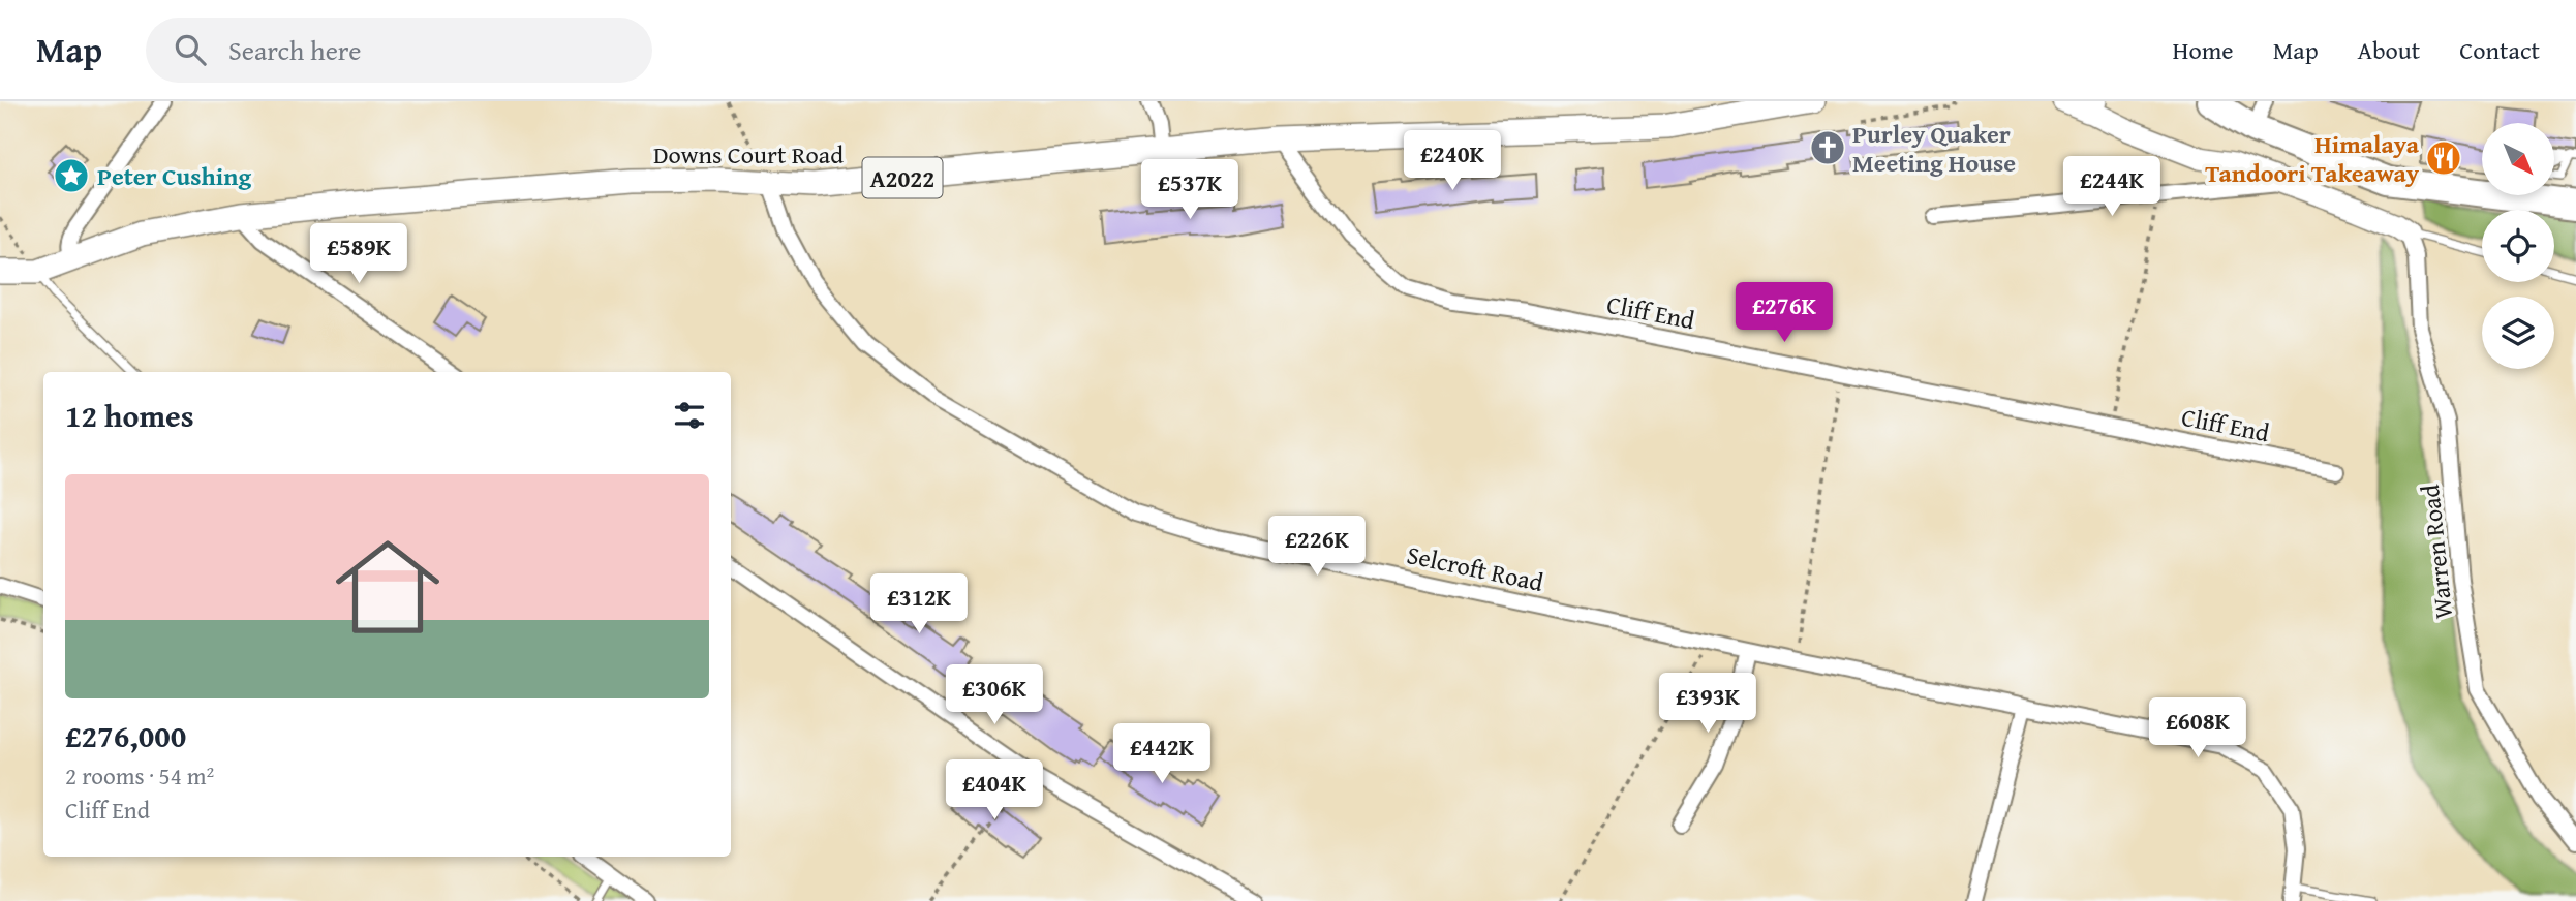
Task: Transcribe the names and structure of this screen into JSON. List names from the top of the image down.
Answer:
{
  "streets": {
    "main road": ["Downs Court Road", "A2022"],
    "street": ["Cliff End", "Warren Road", "Selcroft Road"]
  },
  "crossings": [
    ["Downs Court Road", "Cliff End"],
    ["Downs Court Road", "Selcroft Road"]
  ],
  "places": {
    "church": ["Purley Quaker Meeting House"],
    "restaurant": ["Himalaya Tandoori Takeaway"],
    "place": ["Peter Cushing"]
  },
  "north": "bottom right",
  "page": {
    "header": "Map",
    "search": "Search here",
    "nav": [
      "Home",
      "Map",
      "About",
      "Contact"
    ],
    "price": [
      "£240K",
      "£244K",
      "£537K",
      "£589K",
      "£276K",
      "£226K",
      "£312K",
      "£306K",
      "£393K",
      "£608K",
      "£442K",
      "£404K"
    ],
    "heading": "12 homes",
    "list": [
      {
        "name": "£276,000",
        "note": "2 rooms · 54 m² · Cliff End"
      }
    ]
  }
}
